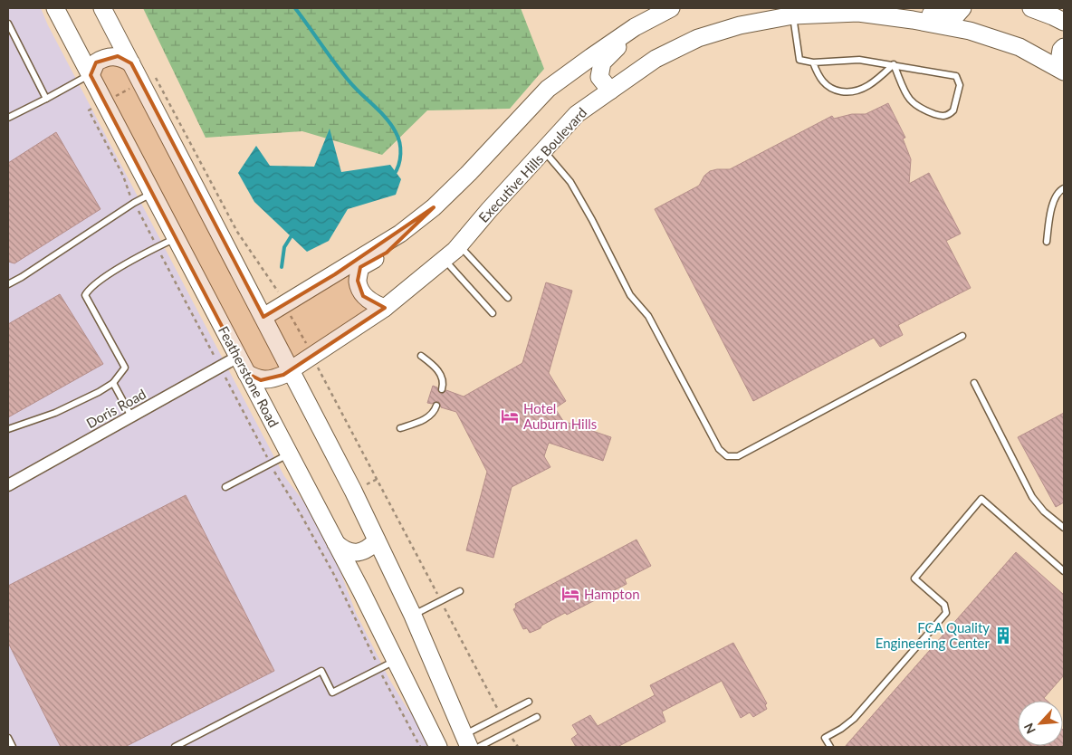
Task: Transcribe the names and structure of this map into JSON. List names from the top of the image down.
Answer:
{
  "streets": {
    "street": ["Executive Hills Boulevard", "Featherstone Road", "Doris Road"]
  },
  "crossings": [
    ["Executive Hills Boulevard", "Featherstone Road"],
    ["Featherstone Road", "Doris Road"]
  ],
  "places": {
    "hotel": ["Hotel Auburn Hills", "Hampton"],
    "building": ["FCA Quality Engineering Center"]
  },
  "north": "bottom left"
}
